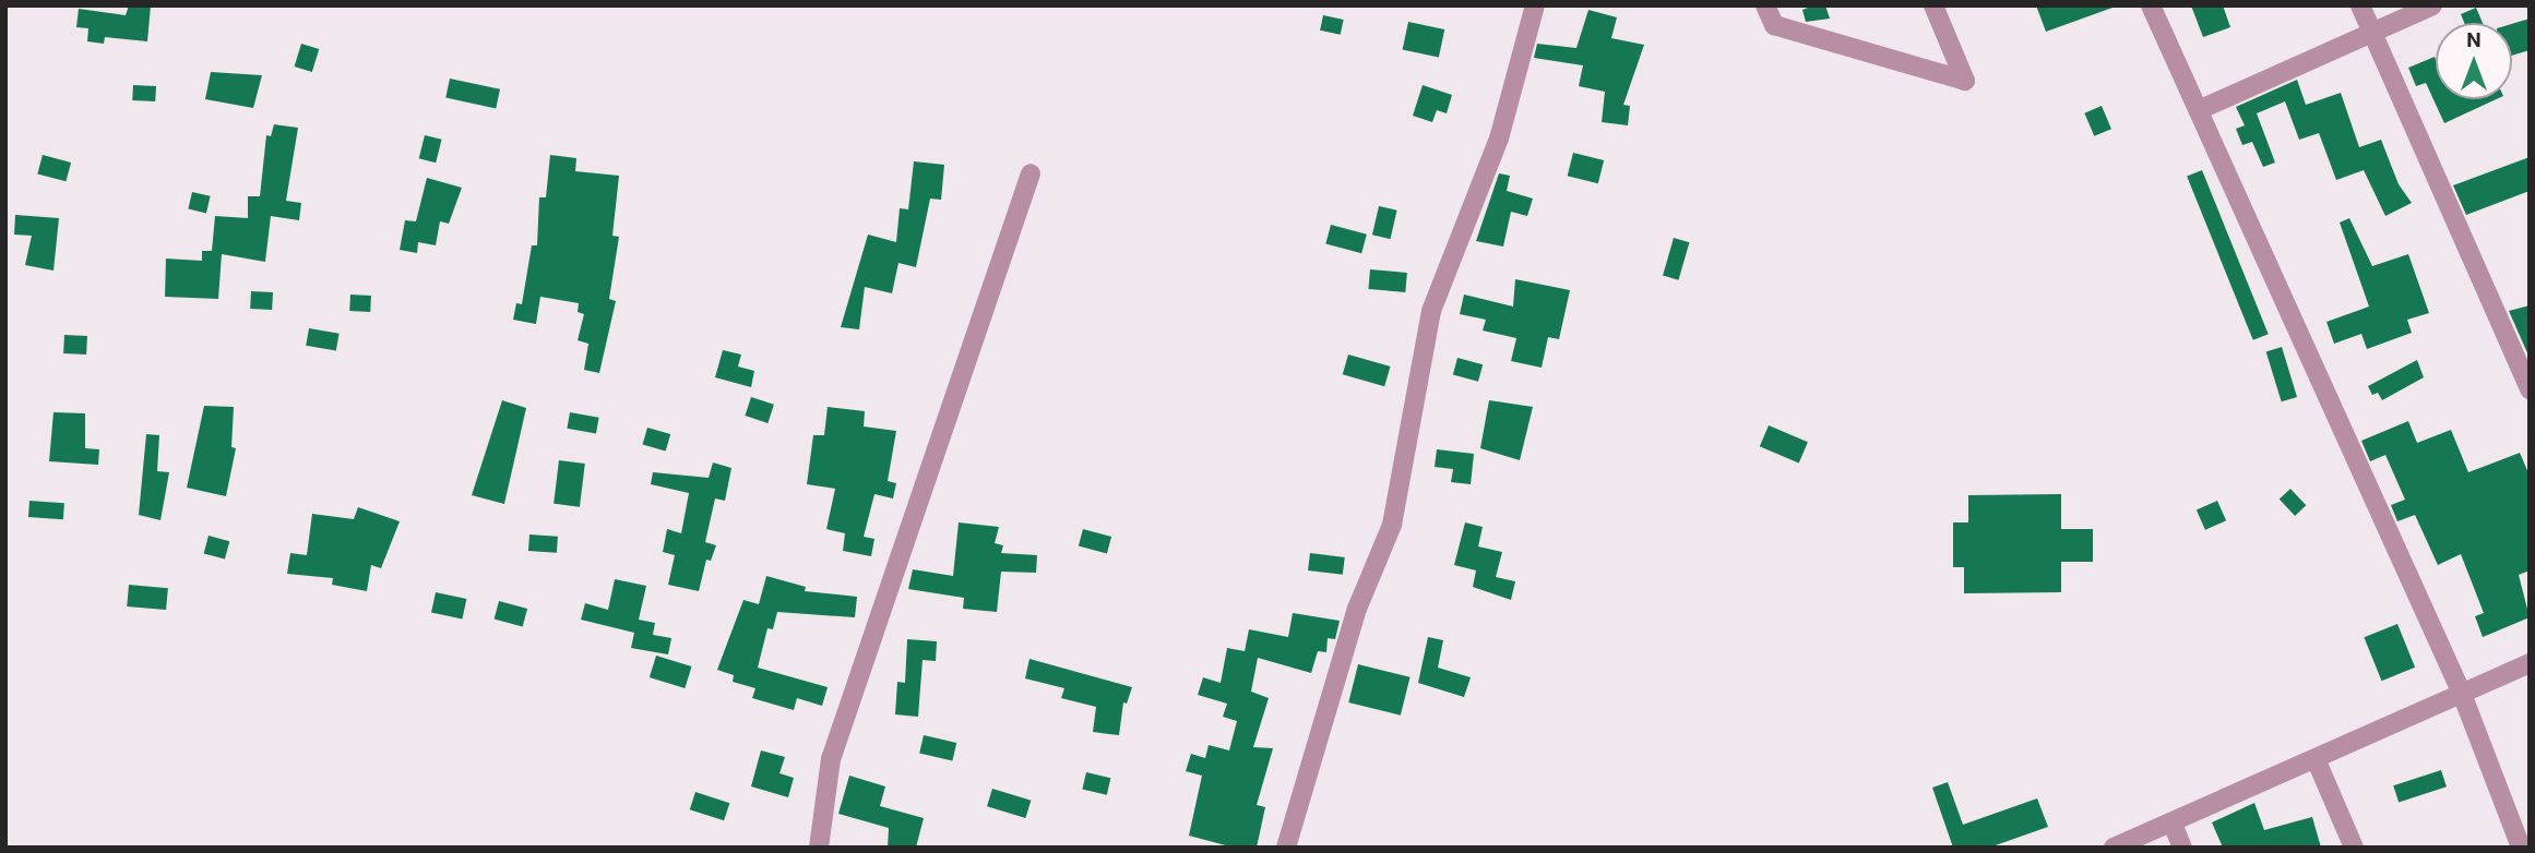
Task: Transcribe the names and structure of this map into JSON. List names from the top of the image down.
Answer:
{
  "north": "top"
}
